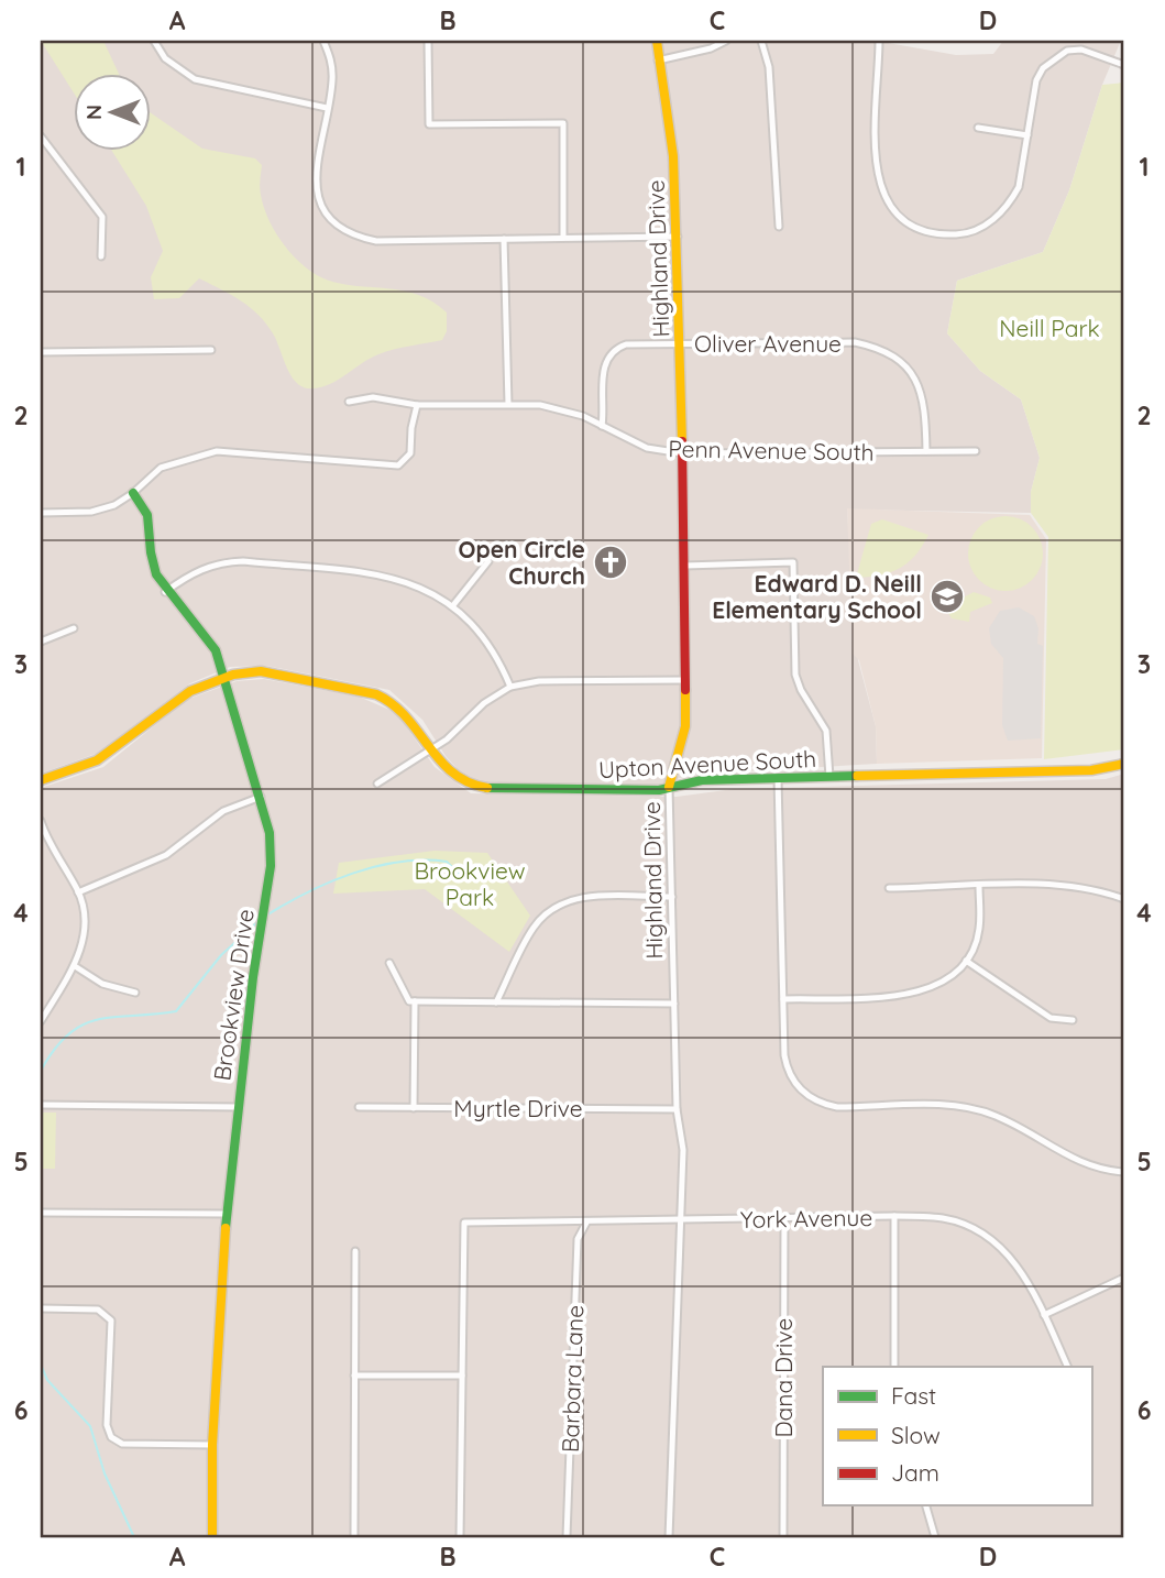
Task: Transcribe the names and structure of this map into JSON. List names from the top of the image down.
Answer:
{
  "streets": {
    "street": [
      "Highland Drive",
      "Oliver Avenue",
      "Penn Avenue South",
      "Upton Avenue South",
      "Brookview Drive",
      "Myrtle Drive",
      "York Avenue",
      "Dana Drive",
      "Barbara Lane"
    ]
  },
  "crossings": [
    ["Highland Drive", "Oliver Avenue"],
    ["Highland Drive", "Penn Avenue South"],
    ["Highland Drive", "Upton Avenue South"],
    ["Highland Drive", "Myrtle Drive"],
    ["Highland Drive", "York Avenue"],
    ["Oliver Avenue", "Penn Avenue South"],
    ["Upton Avenue South", "Brookview Drive"],
    ["York Avenue", "Dana Drive"],
    ["York Avenue", "Barbara Lane"]
  ],
  "parks": ["Neill Park", "Brookview Park"],
  "places": {
    "church": ["Open Circle Church"],
    "school or university": ["Edward D. Neill Elementary School"]
  },
  "legend": ["Fast", "Slow", "Jam"],
  "north": "left",
  "grid": {
    "columns": [
      "A",
      "B",
      "C",
      "D"
    ],
    "rows": [
      "1",
      "2",
      "3",
      "4",
      "5",
      "6"
    ]
  }
}
